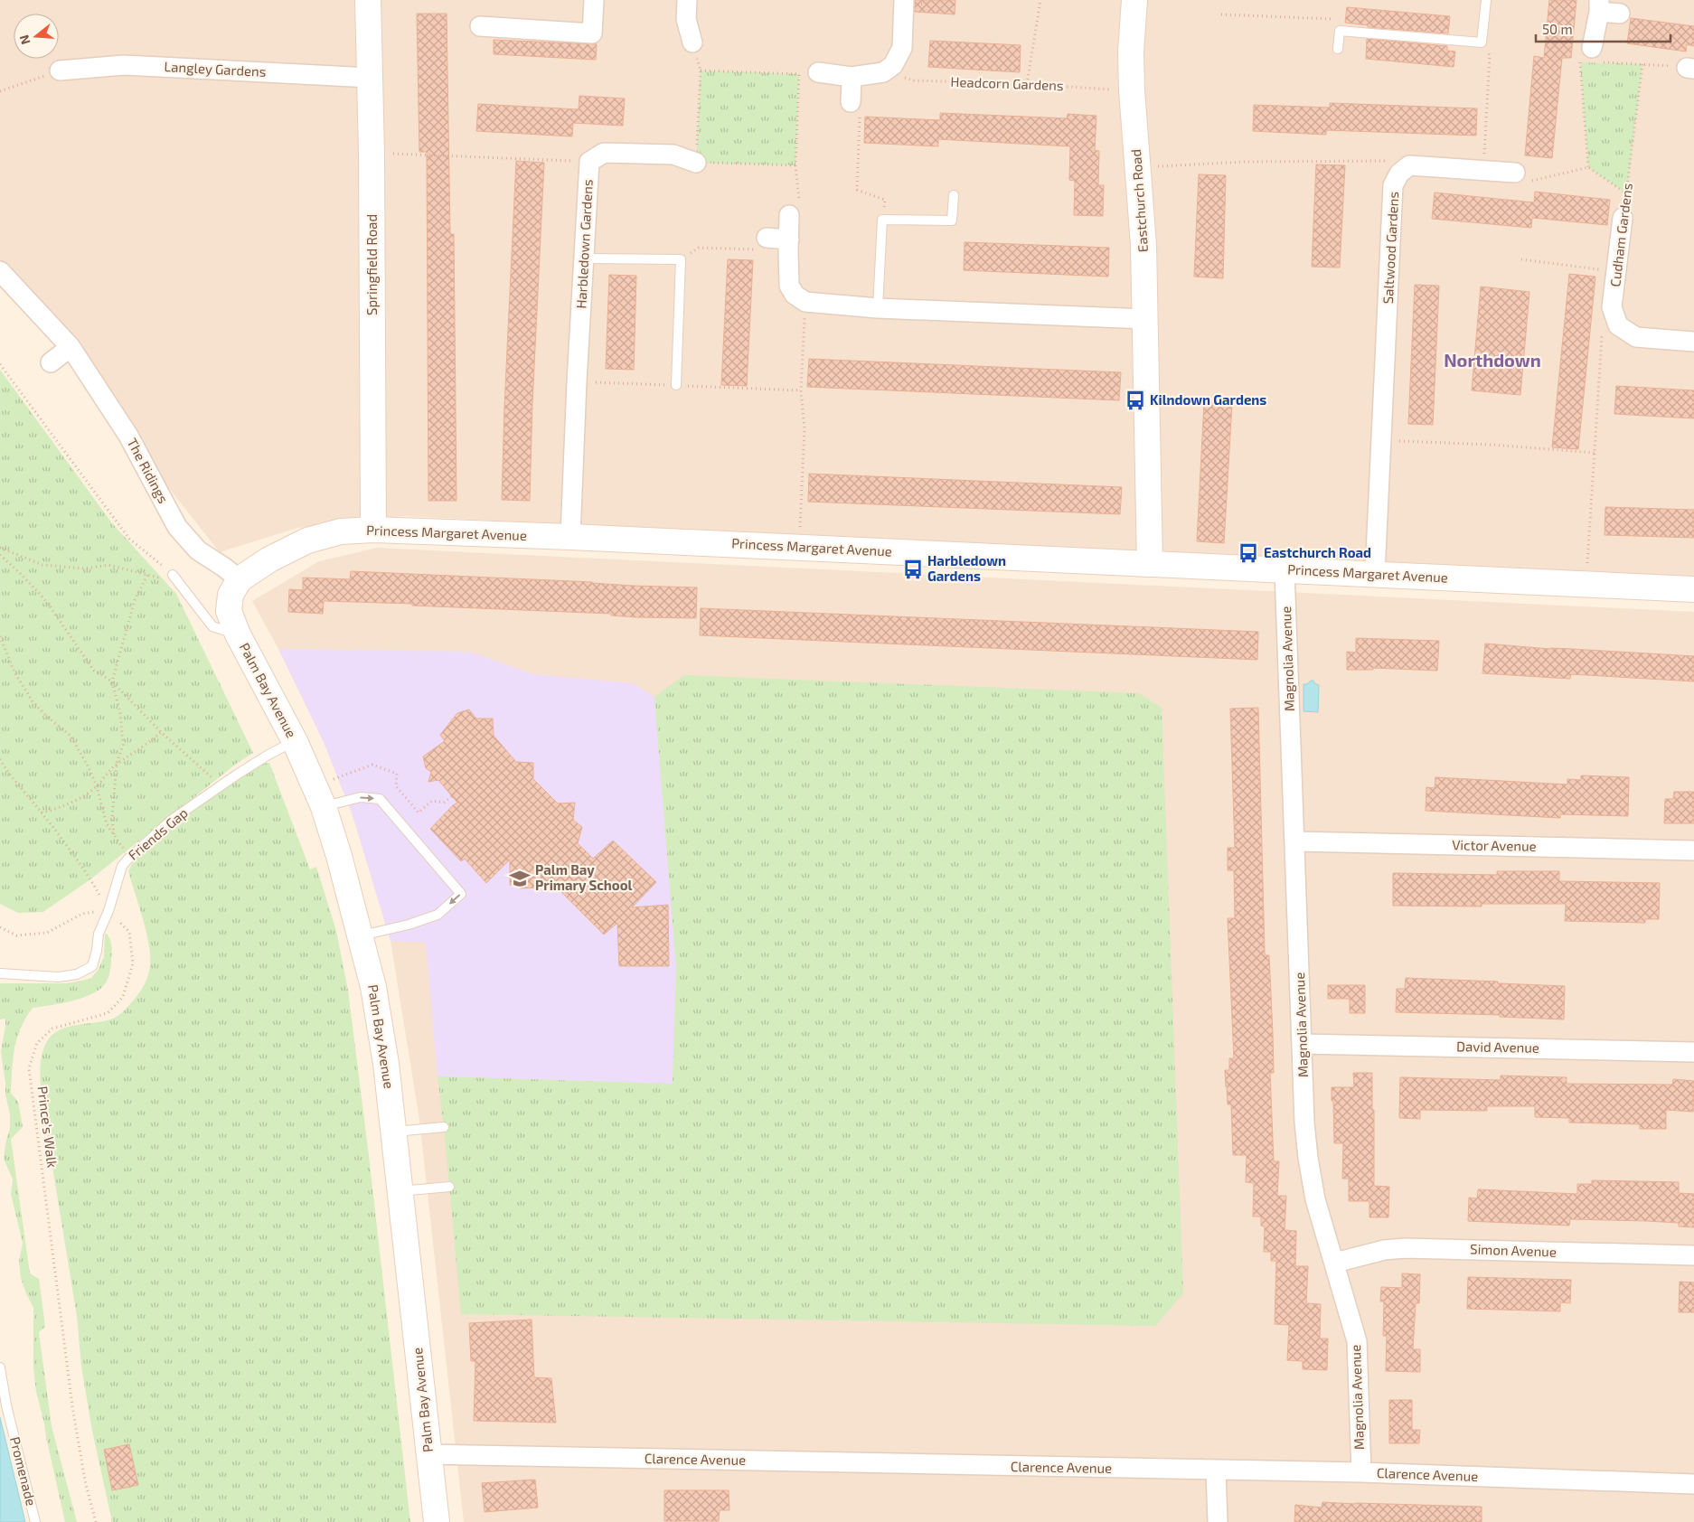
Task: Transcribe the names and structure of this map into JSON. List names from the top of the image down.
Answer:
{
  "streets": {
    "main road": [
      "Eastchurch Road",
      "Springfield Road",
      "Princess Margaret Avenue",
      "Palm Bay Avenue"
    ],
    "street": [
      "Langley Gardens",
      "Cudham Gardens",
      "Harbledown Gardens",
      "Saltwood Gardens",
      "The Ridings",
      "Magnolia Avenue",
      "Victor Avenue",
      "David Avenue",
      "Simon Avenue",
      "Clarence Avenue"
    ],
    "lane": ["Friends Gap", "Promenade"],
    "path": ["Headcorn Gardens", "Prince's Walk"]
  },
  "crossings": [
    ["Langley Gardens", "Springfield Road"],
    ["Headcorn Gardens", "Eastchurch Road"],
    ["Eastchurch Road", "Princess Margaret Avenue"],
    ["Harbledown Gardens", "Princess Margaret Avenue"],
    ["Saltwood Gardens", "Princess Margaret Avenue"],
    ["Springfield Road", "Princess Margaret Avenue"],
    ["The Ridings", "Princess Margaret Avenue"],
    ["The Ridings", "Palm Bay Avenue"],
    ["Princess Margaret Avenue", "Magnolia Avenue"],
    ["Princess Margaret Avenue", "Palm Bay Avenue"],
    ["Magnolia Avenue", "Victor Avenue"],
    ["Magnolia Avenue", "David Avenue"],
    ["Magnolia Avenue", "Simon Avenue"],
    ["Magnolia Avenue", "Clarence Avenue"],
    ["Palm Bay Avenue", "Friends Gap"],
    ["Palm Bay Avenue", "Clarence Avenue"],
    ["Friends Gap", "Prince's Walk"]
  ],
  "districts": ["Northdown"],
  "places": {
    "bus stop": ["Kilndown Gardens", "Eastchurch Road", "Harbledown Gardens"],
    "school or university": ["Palm Bay Primary School"]
  },
  "scale_bar": "50 m",
  "north": "left"
}
